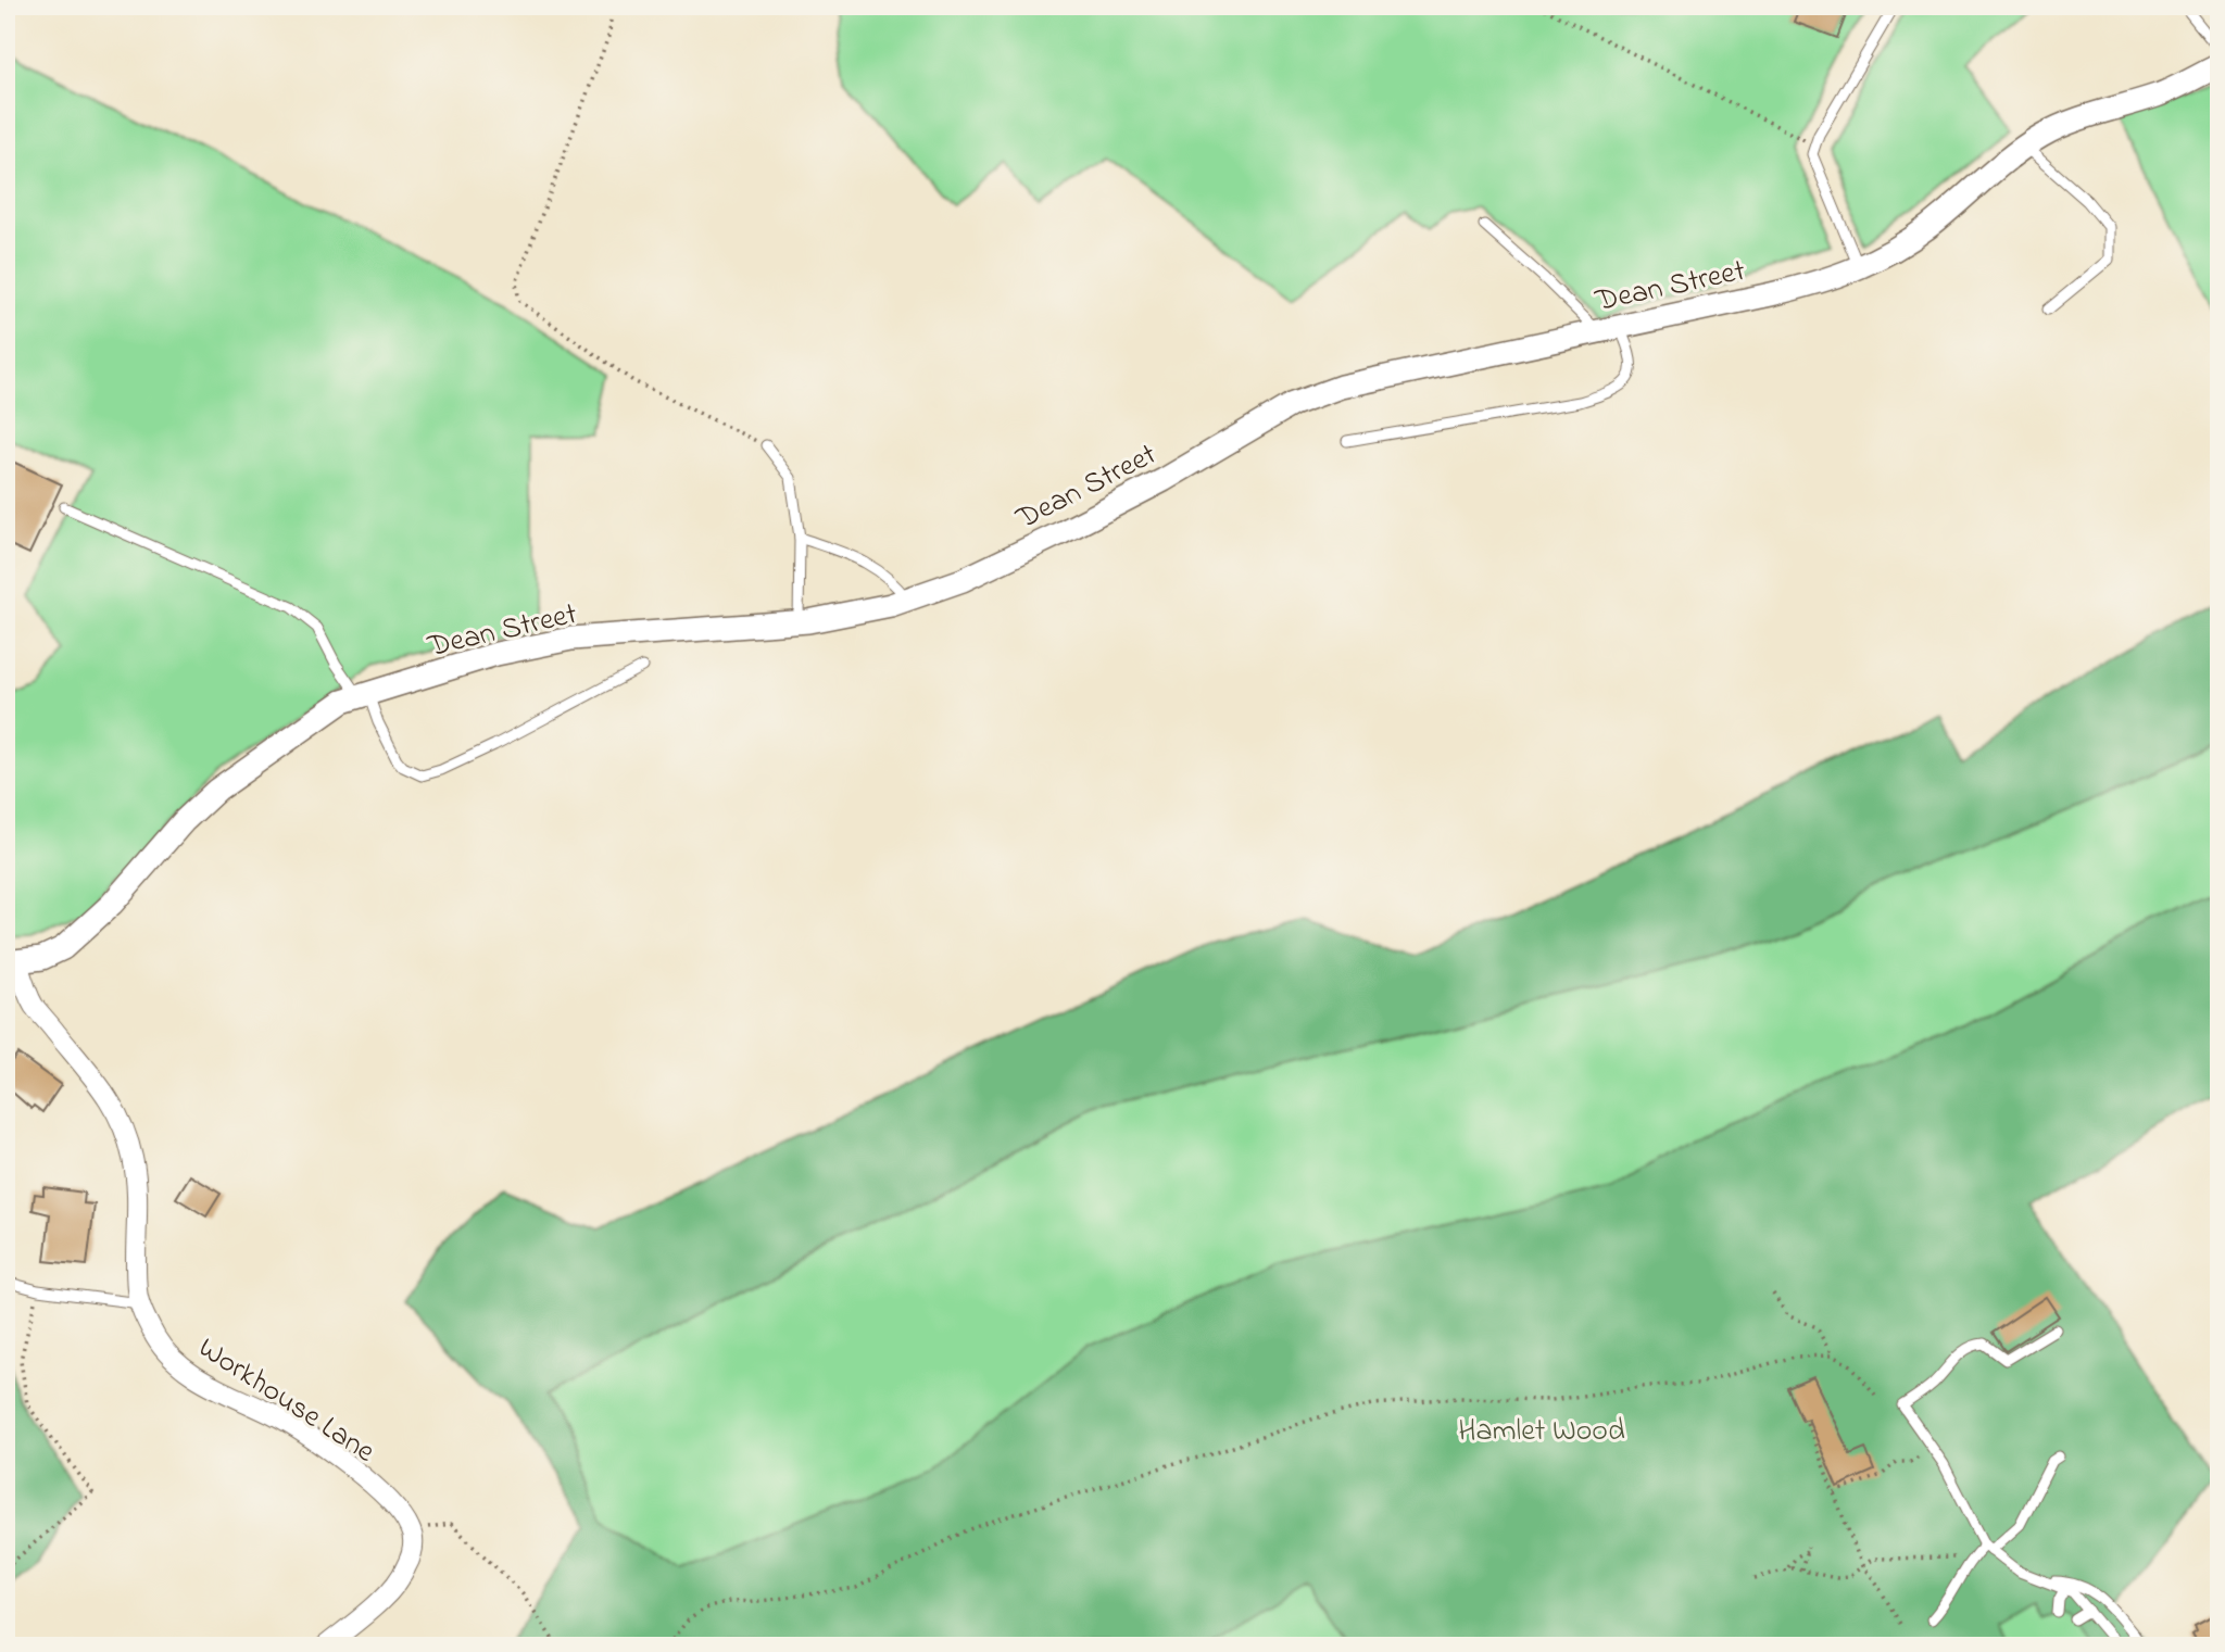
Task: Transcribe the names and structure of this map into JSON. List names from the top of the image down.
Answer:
{
  "streets": {
    "street": ["Dean Street", "Workhouse Lane"]
  },
  "crossings": [
    ["Dean Street", "Workhouse Lane"]
  ],
  "parks": ["Hamlet Wood"]
}
